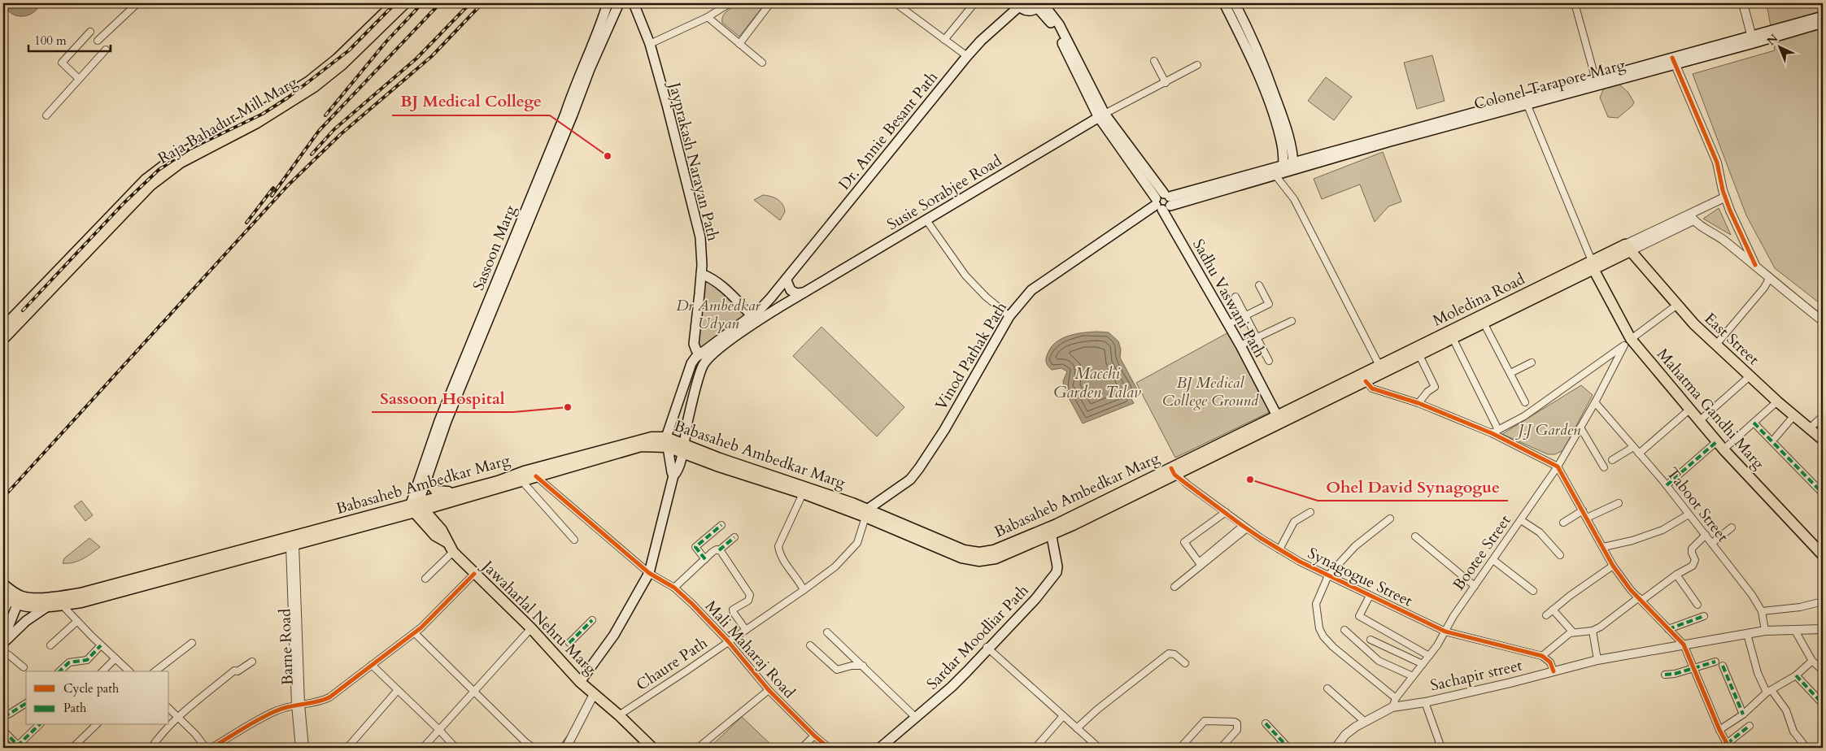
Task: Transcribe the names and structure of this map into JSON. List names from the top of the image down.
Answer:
{
  "streets": {
    "main road": [
      "Colonel Tarapore Marg",
      "Raja Bahadur Mill Marg",
      "Dr. Annie Besant Path",
      "Jayprakash Narayan Path",
      "Susie Sorabjee Road",
      "Sassoon Marg",
      "Sadhu Vaswani Path",
      "Moledina Road",
      "East Street",
      "Vinod Pathak Path",
      "Mahatma Gandhi Marg",
      "Babasaheb Ambedkar Marg",
      "Jawaharlal Nehru Marg",
      "Sardar Moodliar Path"
    ],
    "street": [
      "Taboot Street",
      "Bootee Street",
      "Synagogue Street",
      "Barne Road",
      "Mali Maharaj Road",
      "Chaure Path",
      "Sachapir street"
    ]
  },
  "crossings": [
    ["Colonel Tarapore Marg", "Vinod Pathak Path"],
    ["Colonel Tarapore Marg", "Mahatma Gandhi Marg"],
    ["Dr. Annie Besant Path", "Jayprakash Narayan Path"],
    ["Susie Sorabjee Road", "Sadhu Vaswani Path"],
    ["Sassoon Marg", "Babasaheb Ambedkar Marg"],
    ["Sassoon Marg", "Jawaharlal Nehru Marg"],
    ["Sadhu Vaswani Path", "Moledina Road"],
    ["Sadhu Vaswani Path", "Vinod Pathak Path"],
    ["Sadhu Vaswani Path", "Babasaheb Ambedkar Marg"],
    ["Moledina Road", "East Street"],
    ["Moledina Road", "Mahatma Gandhi Marg"],
    ["Moledina Road", "Babasaheb Ambedkar Marg"],
    ["Vinod Pathak Path", "Babasaheb Ambedkar Marg"],
    ["Mahatma Gandhi Marg", "Bootee Street"],
    ["Babasaheb Ambedkar Marg", "Synagogue Street"],
    ["Babasaheb Ambedkar Marg", "Jawaharlal Nehru Marg"],
    ["Babasaheb Ambedkar Marg", "Sardar Moodliar Path"],
    ["Babasaheb Ambedkar Marg", "Barne Road"],
    ["Babasaheb Ambedkar Marg", "Mali Maharaj Road"],
    ["Taboot Street", "Bootee Street"],
    ["Bootee Street", "Synagogue Street"],
    ["Bootee Street", "Sachapir street"],
    ["Jawaharlal Nehru Marg", "Chaure Path"],
    ["Mali Maharaj Road", "Chaure Path"]
  ],
  "water": ["Macchi Garden Talav"],
  "parks": ["Dr Ambedkar Udyan", "BJ Medical College Ground", "J.J Garden"],
  "places": ["BJ Medical College", "Sassoon Hospital", "Ohel David Synagogue"],
  "legend": ["Cycle path", "Path"],
  "scale_bar": "100 m",
  "north": "top left"
}
